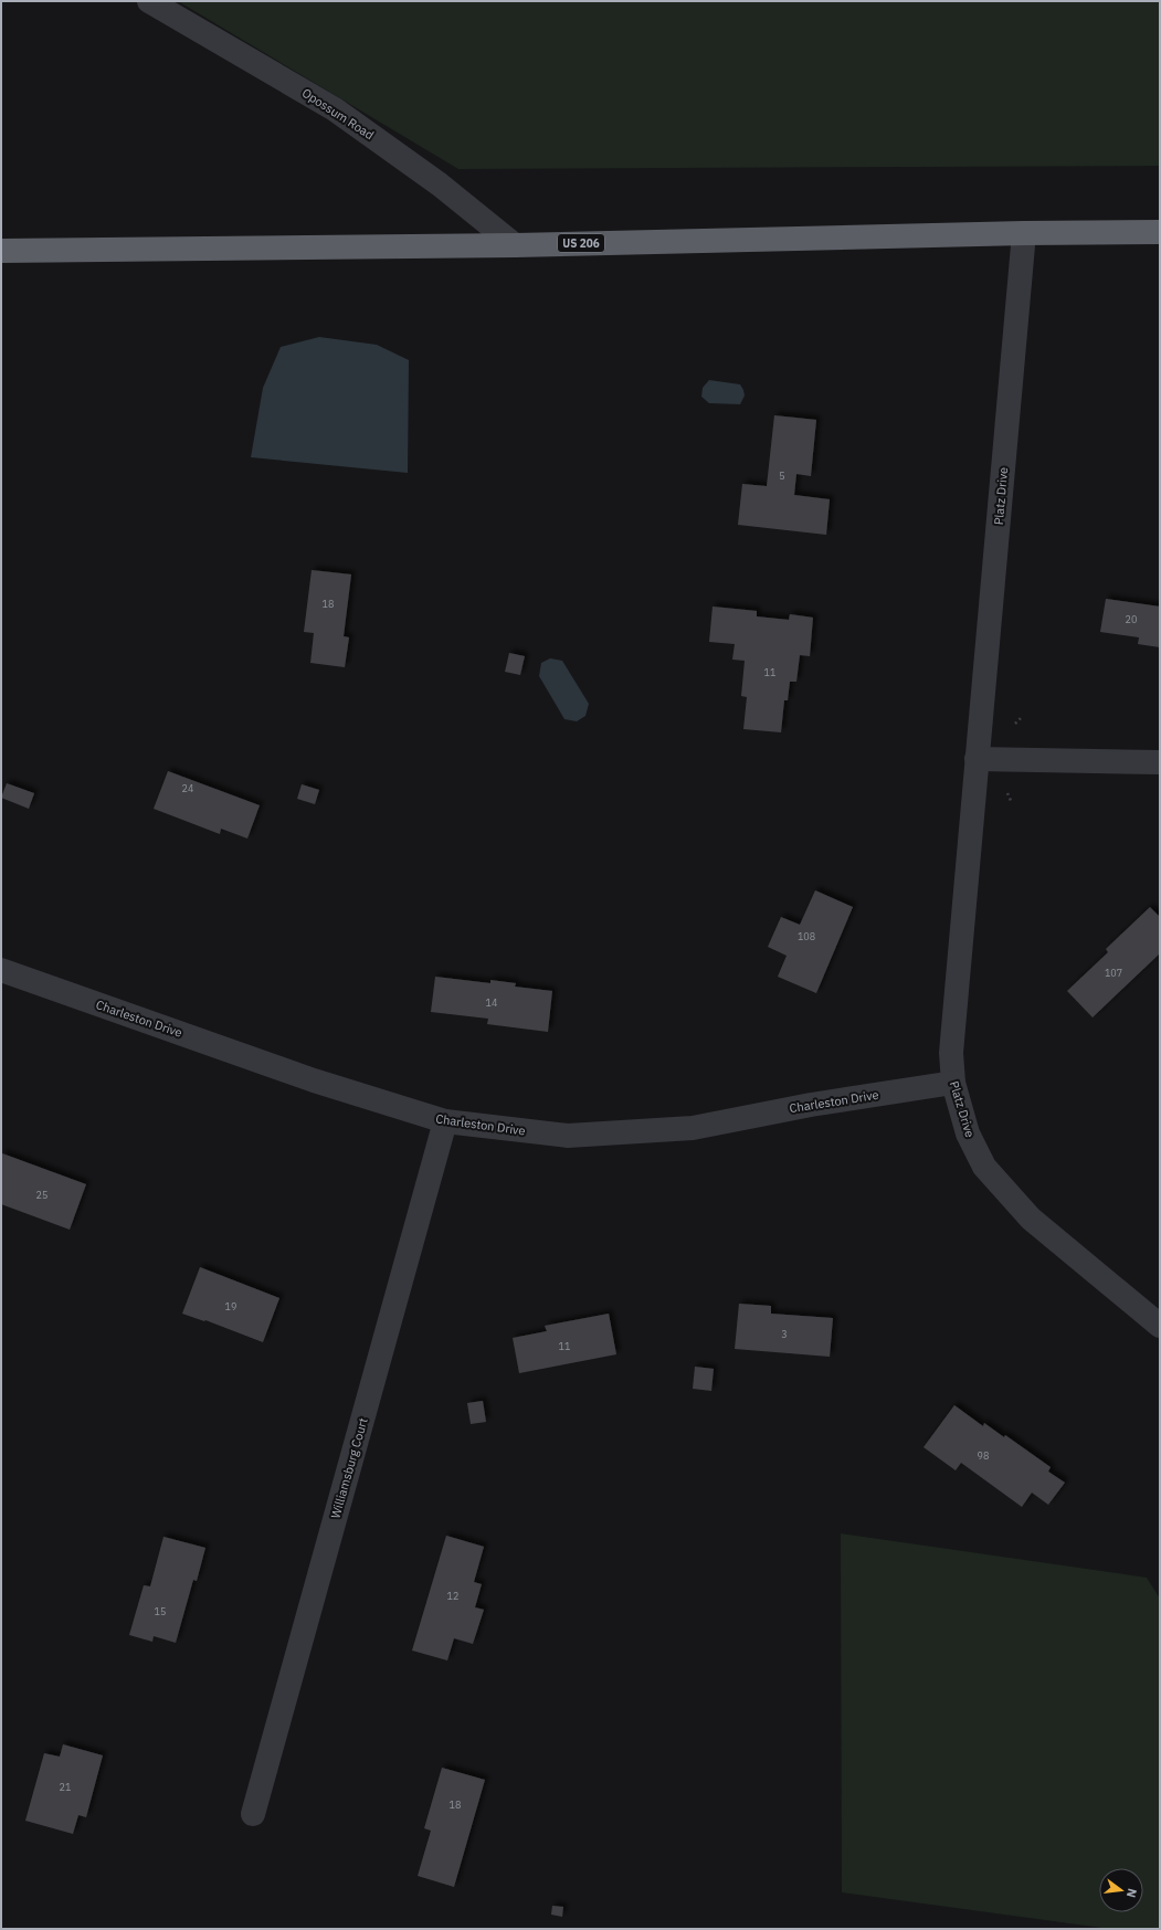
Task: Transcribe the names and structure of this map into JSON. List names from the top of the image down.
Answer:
{
  "streets": {
    "highway": ["US 206"],
    "street": [
      "Opossum Road",
      "Platz Drive",
      "Charleston Drive",
      "Williamsburg Court"
    ]
  },
  "crossings": [
    ["Opossum Road", "US 206"],
    ["US 206", "Platz Drive"],
    ["Platz Drive", "Charleston Drive"],
    ["Charleston Drive", "Williamsburg Court"]
  ],
  "house_numbers": [
    "5",
    "18",
    "20",
    "11",
    "24",
    "108",
    "107",
    "14",
    "25",
    "19",
    "3",
    "11",
    "98",
    "12",
    "15",
    "21",
    "18"
  ],
  "north": "right"
}
